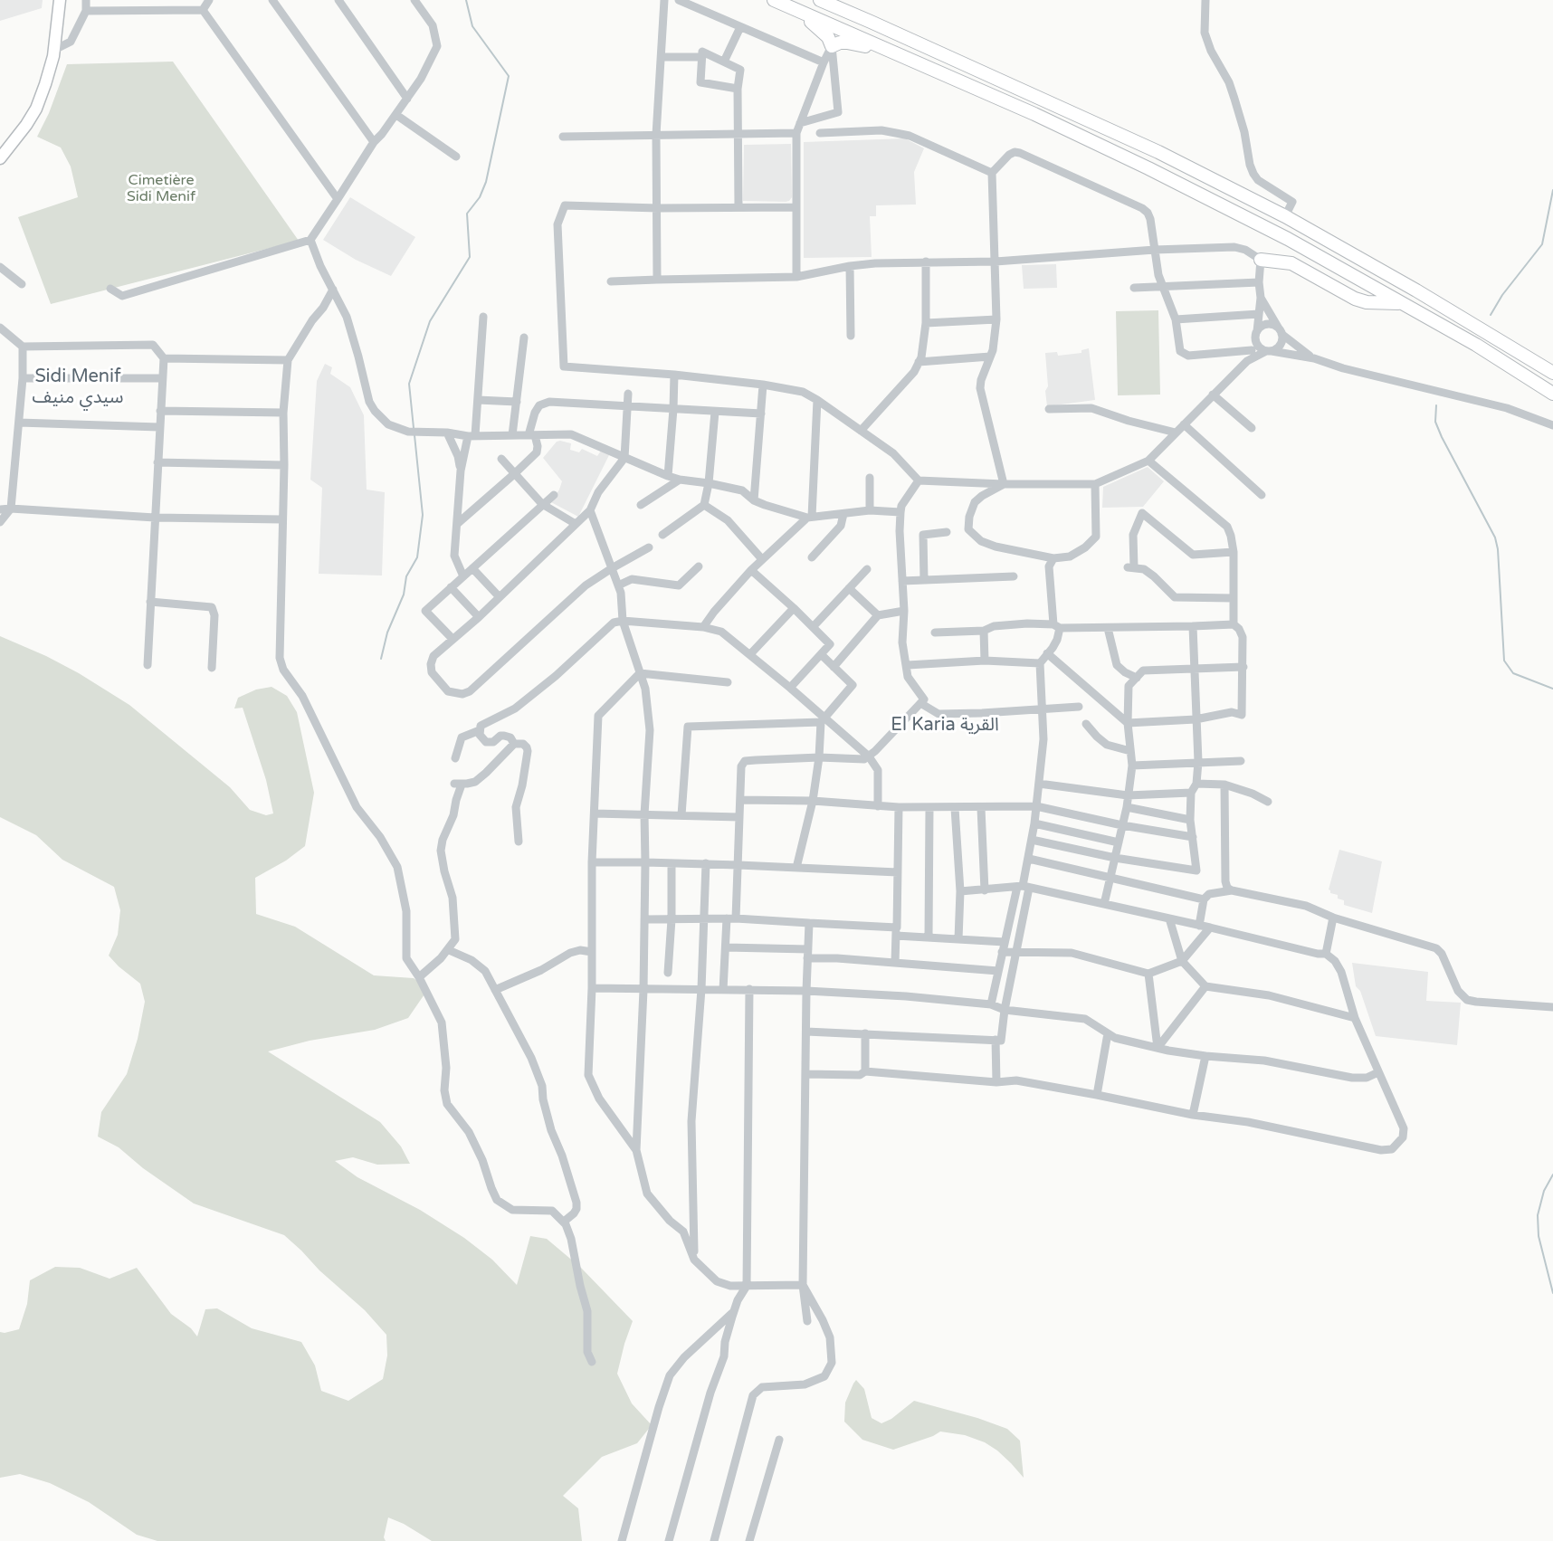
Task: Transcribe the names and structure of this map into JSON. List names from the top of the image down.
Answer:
{
  "districts": ["Sidi Menif سيدي منيف", "El Karia القرية"],
  "parks": ["Cimetière Sidi Menif"]
}
